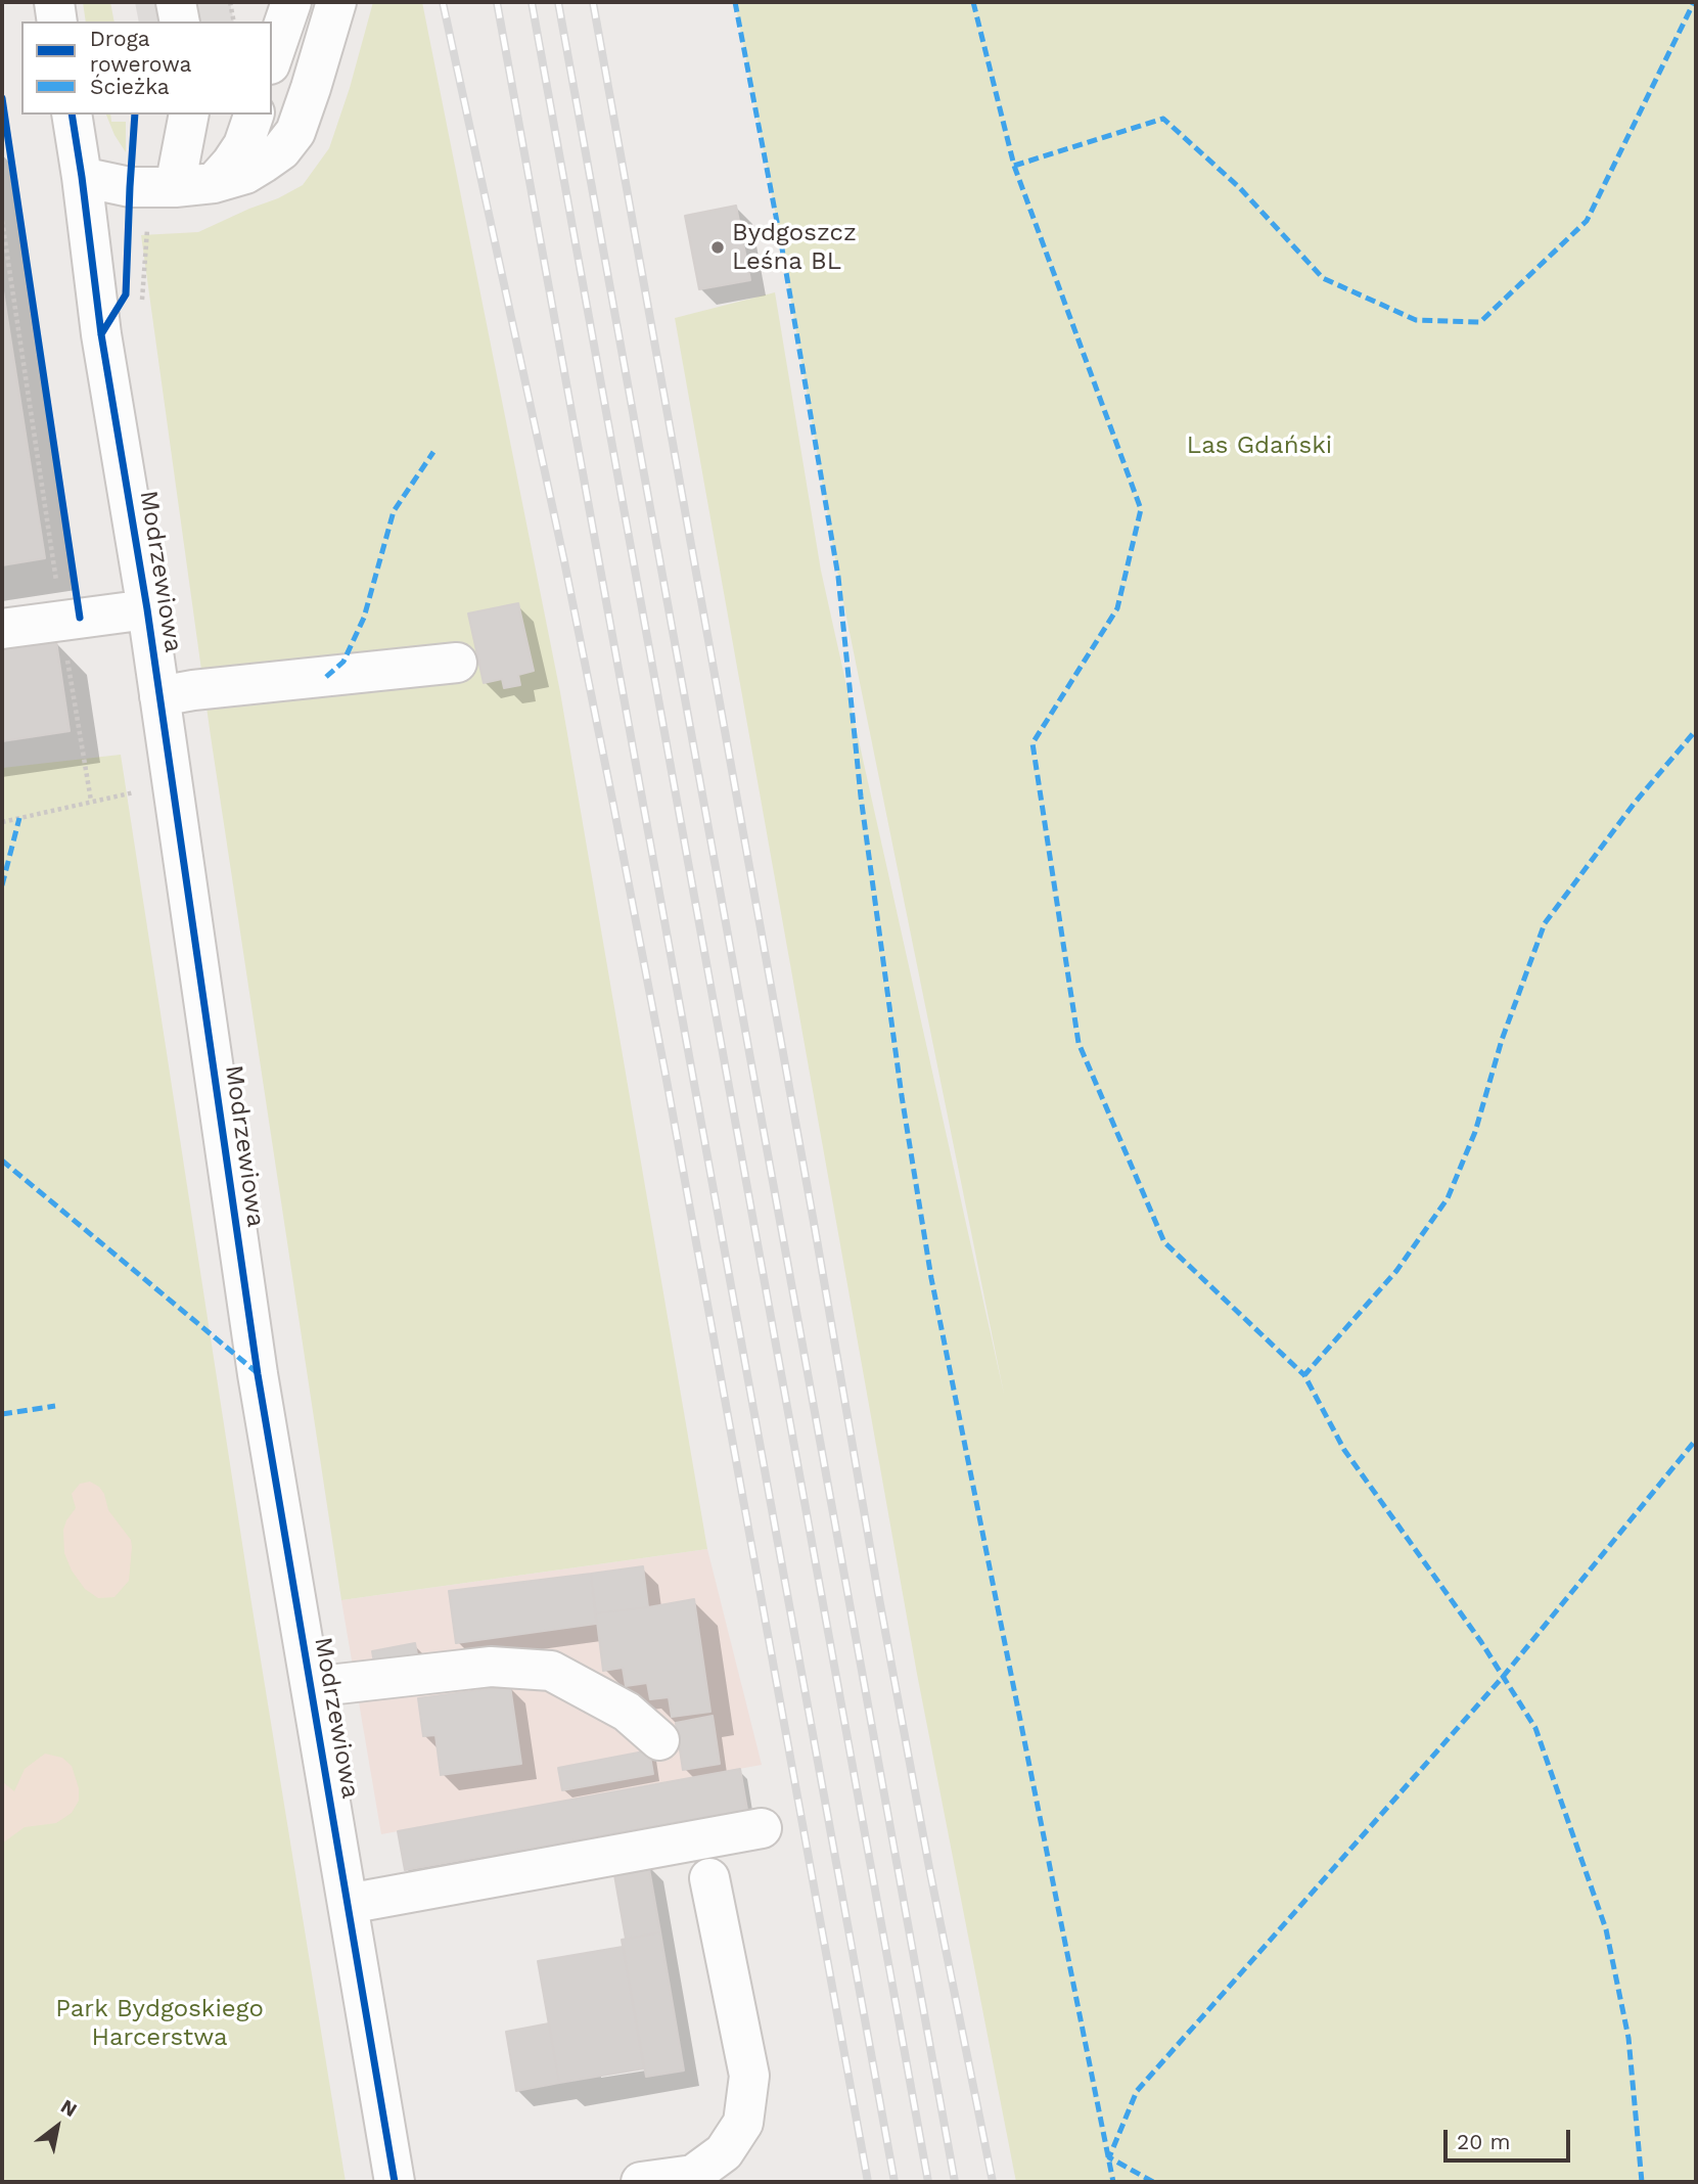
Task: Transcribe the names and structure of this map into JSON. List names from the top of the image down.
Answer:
{
  "streets": {
    "street": ["Modrzewiowa"]
  },
  "parks": ["Las Gdański", "Park Bydgoskiego Harcerstwa"],
  "places": ["Bydgoszcz Leśna BL"],
  "legend": ["Droga rowerowa", "Ścieżka"],
  "scale_bar": "20 m",
  "north": "top right"
}
